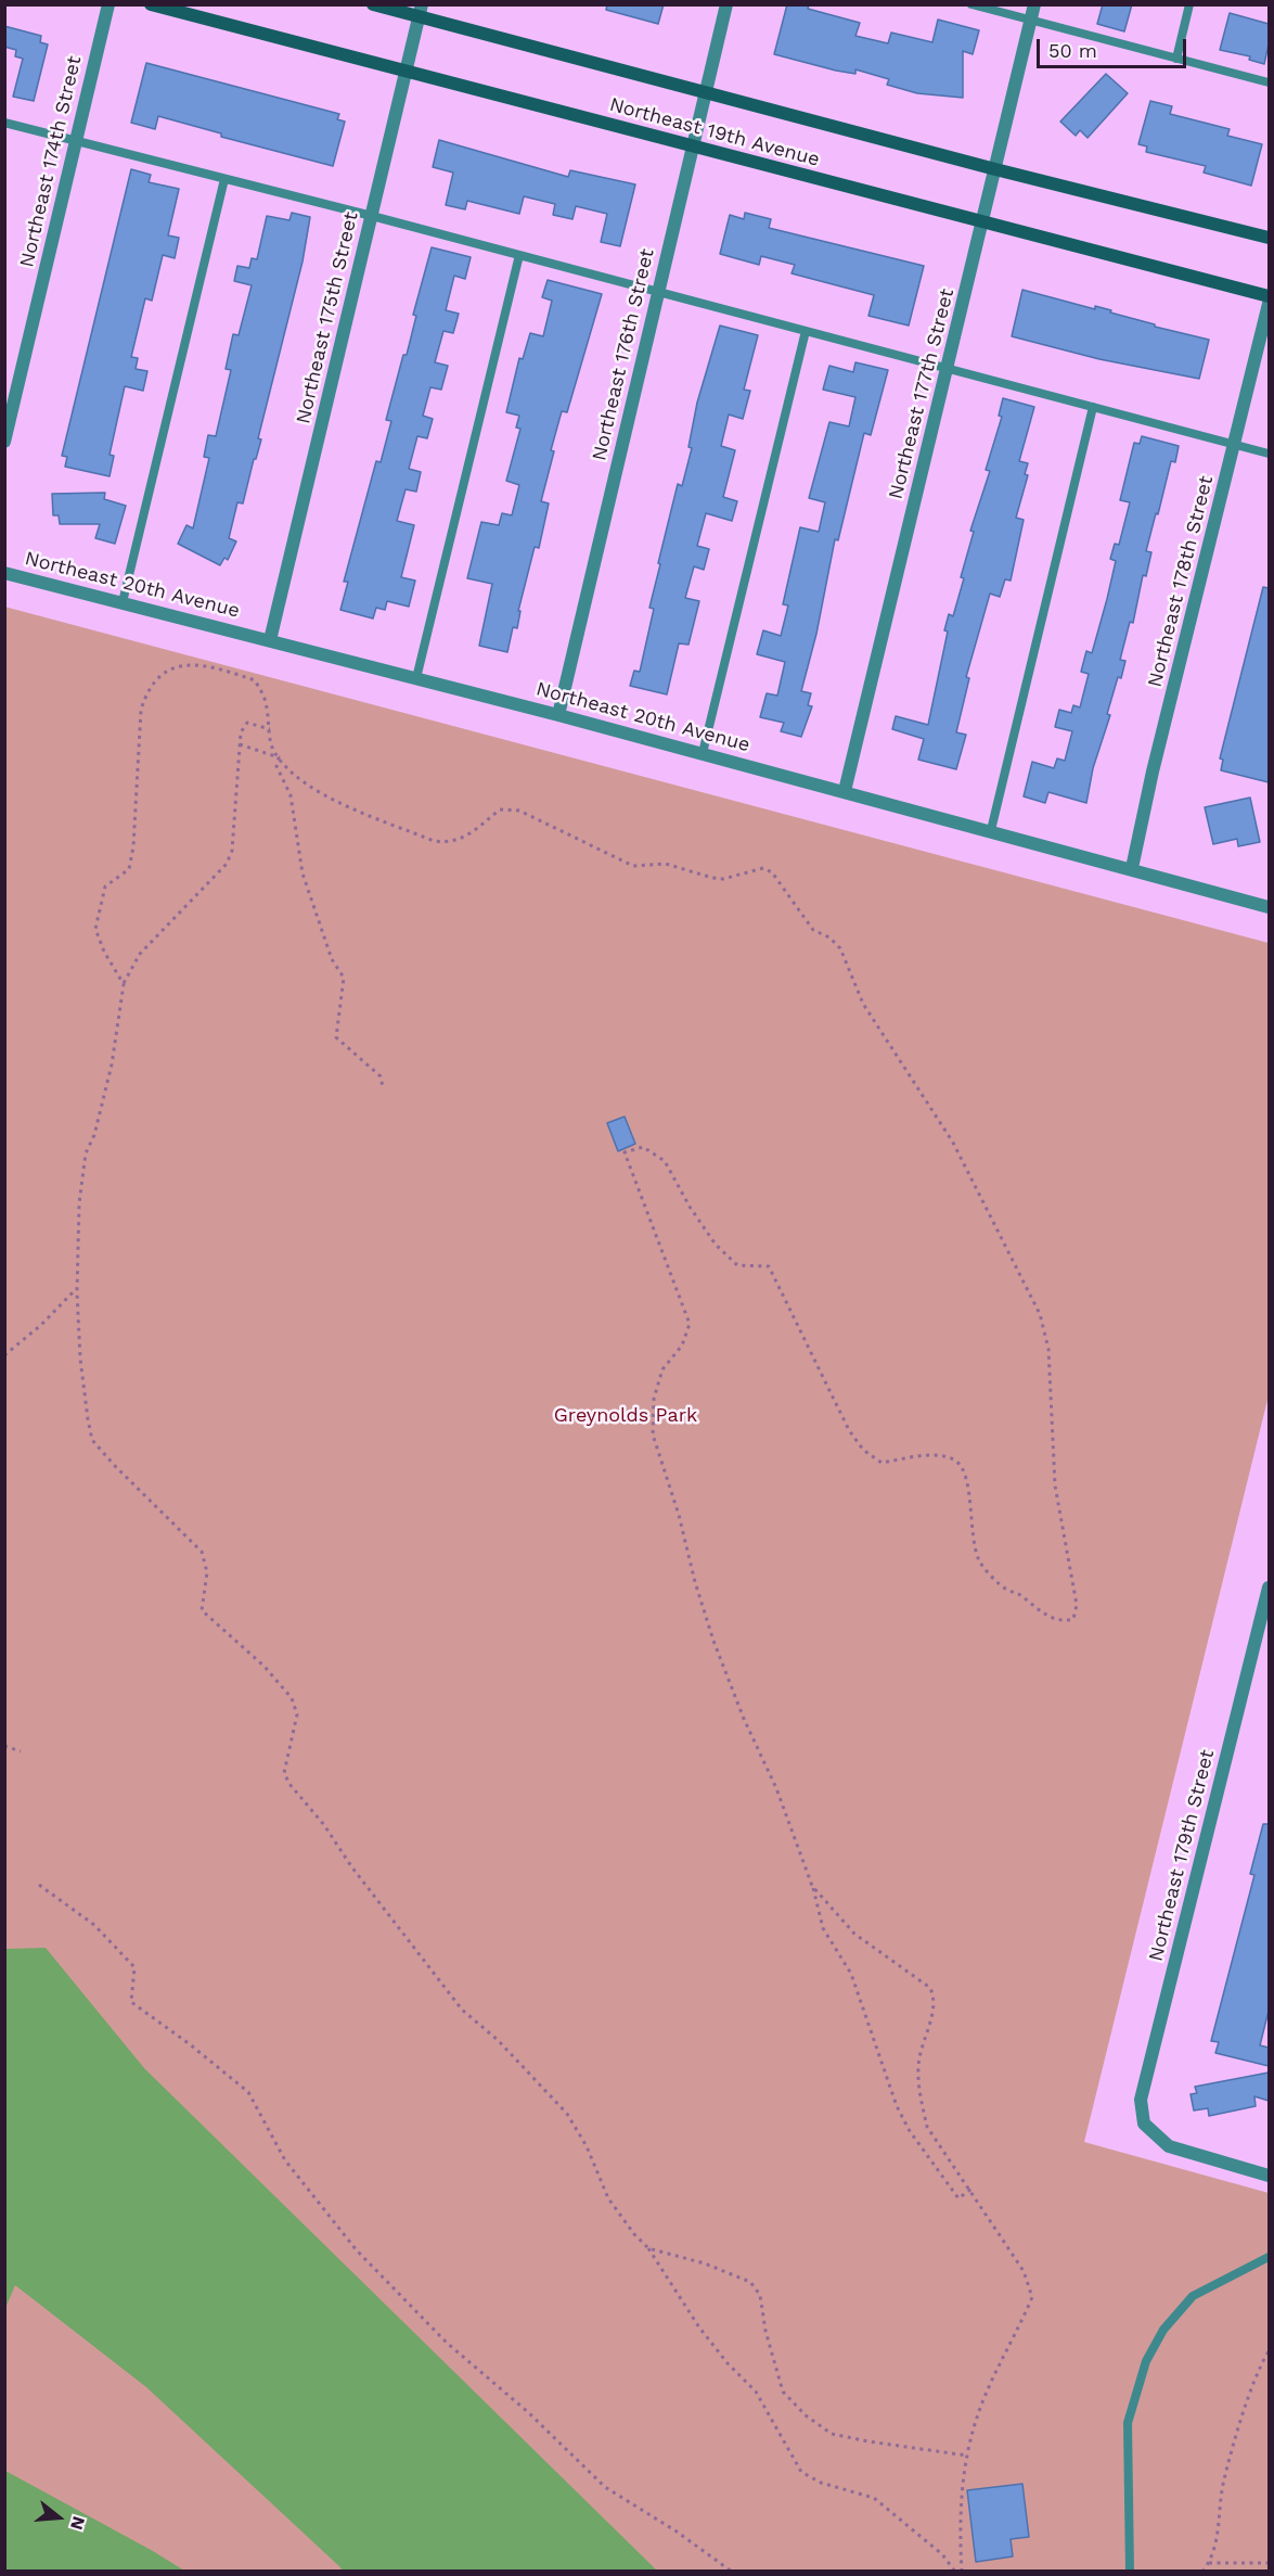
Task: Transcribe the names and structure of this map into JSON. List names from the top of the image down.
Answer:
{
  "streets": {
    "street": [
      "Northeast 19th Avenue",
      "Northeast 174th Street",
      "Northeast 175th Street",
      "Northeast 176th Street",
      "Northeast 177th Street",
      "Northeast 178th Street",
      "Northeast 20th Avenue",
      "Northeast 179th Street"
    ]
  },
  "crossings": [
    ["Northeast 19th Avenue", "Northeast 175th Street"],
    ["Northeast 19th Avenue", "Northeast 176th Street"],
    ["Northeast 19th Avenue", "Northeast 177th Street"],
    ["Northeast 175th Street", "Northeast 20th Avenue"],
    ["Northeast 176th Street", "Northeast 20th Avenue"],
    ["Northeast 177th Street", "Northeast 20th Avenue"],
    ["Northeast 178th Street", "Northeast 20th Avenue"]
  ],
  "parks": ["Greynolds Park"],
  "scale_bar": "50 m",
  "north": "right"
}
